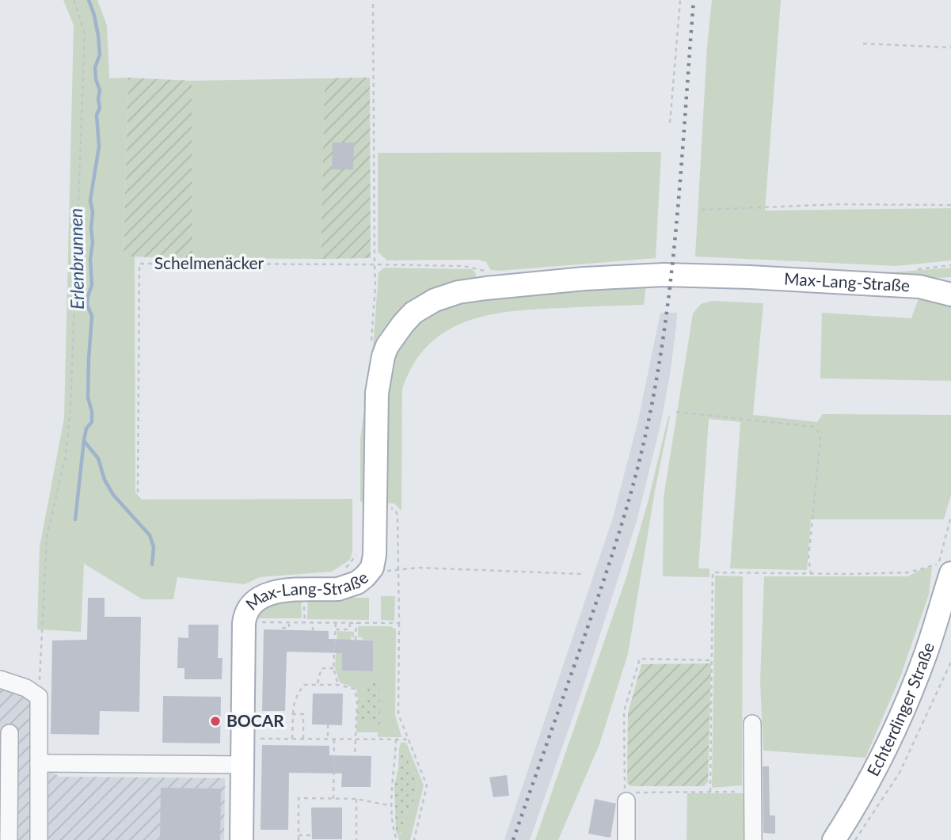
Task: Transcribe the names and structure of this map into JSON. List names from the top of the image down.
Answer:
{
  "streets": {
    "main road": ["Max-Lang-Straße", "Echterdinger Straße"],
    "path": ["Schelmenäcker"]
  },
  "water": ["Erlenbrunnen"],
  "places": ["BOCAR"]
}
